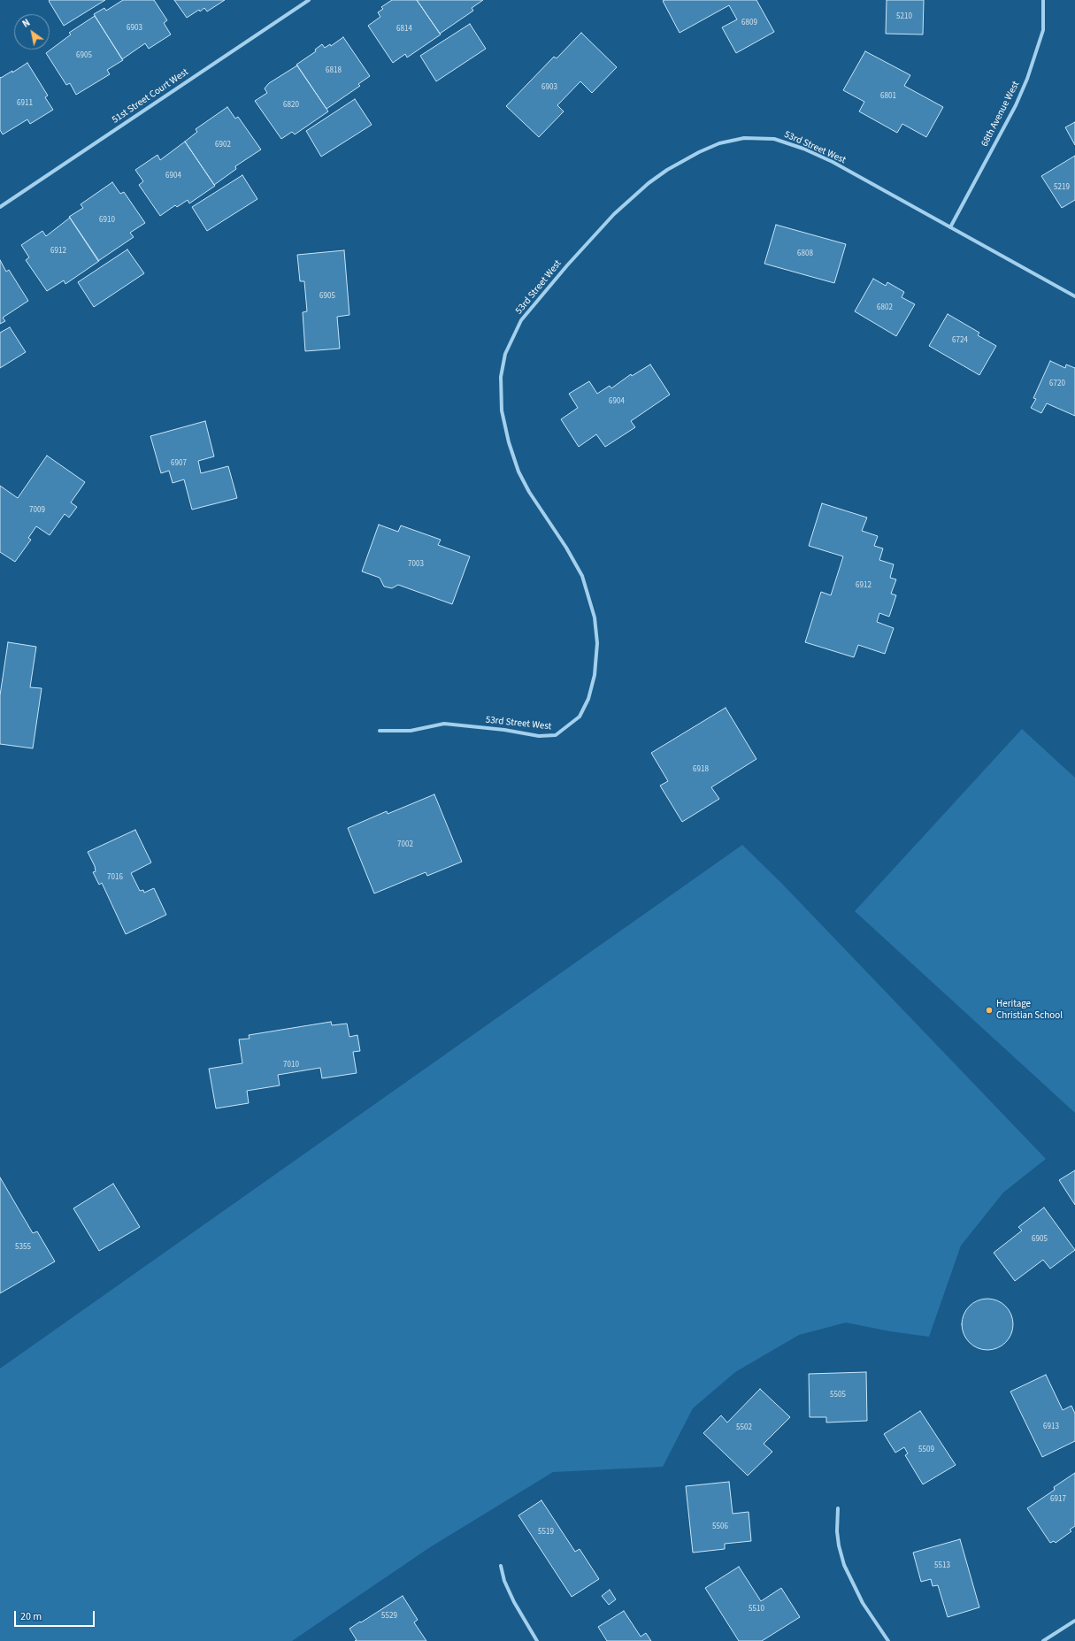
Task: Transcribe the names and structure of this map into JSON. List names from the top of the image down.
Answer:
{
  "streets": {
    "street": ["51st Street Court West", "68th Avenue West", "53rd Street West"]
  },
  "crossings": [
    ["68th Avenue West", "53rd Street West"]
  ],
  "places": ["Heritage Christian School"],
  "house_numbers": [
    "5210",
    "6809",
    "6903",
    "6814",
    "6905",
    "6818",
    "6903",
    "6801",
    "6911",
    "6820",
    "6902",
    "6904",
    "5219",
    "6910",
    "6912",
    "6808",
    "6905",
    "6802",
    "6724",
    "6720",
    "6904",
    "6907",
    "7009",
    "7003",
    "6912",
    "6918",
    "7002",
    "7016",
    "7010",
    "6905",
    "5355",
    "5505",
    "6913",
    "5502",
    "5509",
    "6917",
    "5506",
    "5519",
    "5513",
    "5510",
    "5529"
  ],
  "scale_bar": "20 m",
  "north": "top left"
}
